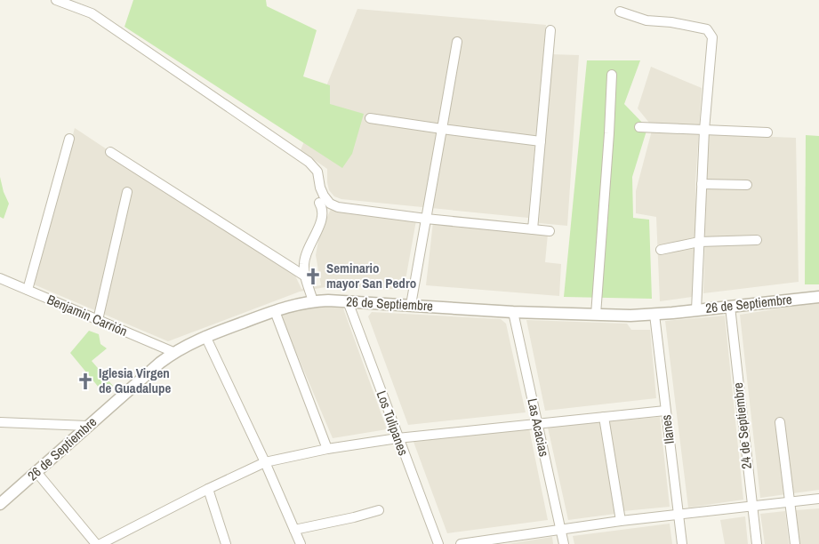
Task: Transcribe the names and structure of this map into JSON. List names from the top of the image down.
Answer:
{
  "streets": {
    "street": [
      "26 de Septiembre",
      "Benjamin Carrión",
      "Los Tulipanes",
      "24 de Septiembre",
      "Las Acacias",
      "Ilanes"
    ]
  },
  "crossings": [
    ["26 de Septiembre", "Benjamin Carrión"],
    ["26 de Septiembre", "Los Tulipanes"],
    ["26 de Septiembre", "24 de Septiembre"],
    ["26 de Septiembre", "Las Acacias"],
    ["26 de Septiembre", "Ilanes"]
  ],
  "places": {
    "church": ["Seminario mayor San Pedro", "Iglesia Virgen de Guadalupe"]
  }
}
